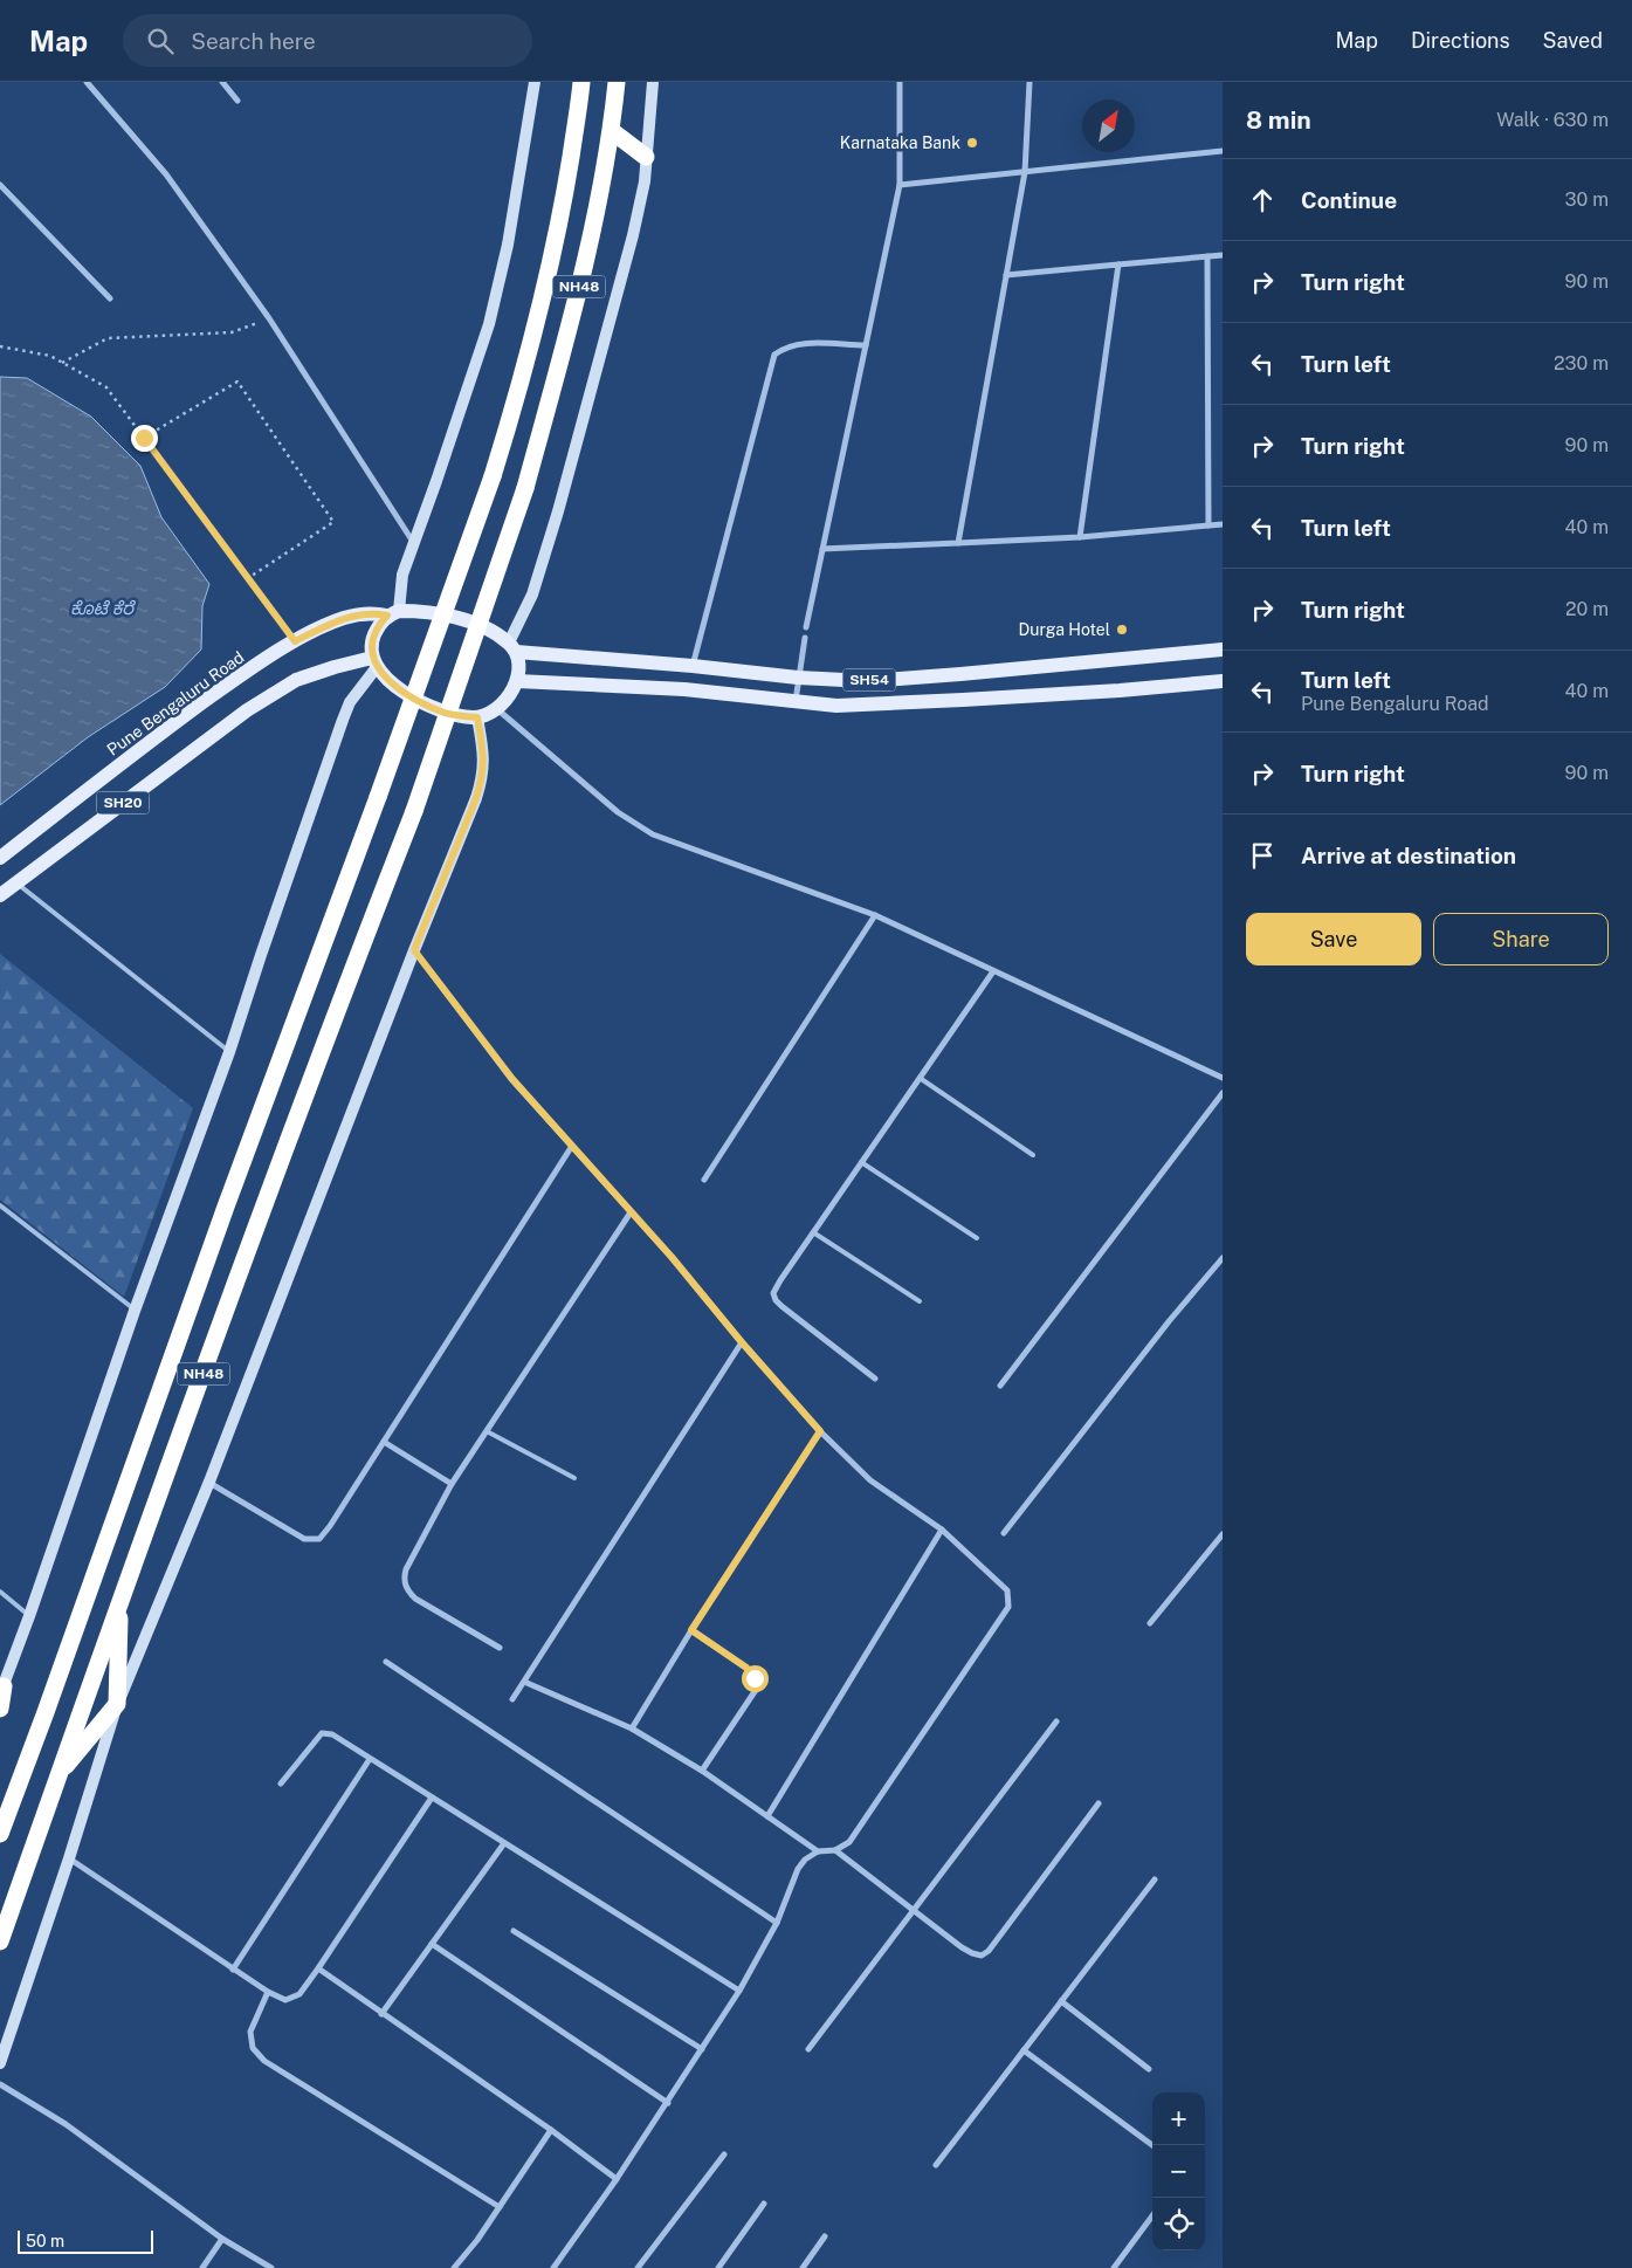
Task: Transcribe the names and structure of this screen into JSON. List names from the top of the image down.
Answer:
{
  "streets": {
    "highway": ["NH48"],
    "main road": ["SH54", "Pune Bengaluru Road", "SH20"]
  },
  "crossings": [
    ["SH54", "Pune Bengaluru Road"],
    ["SH54", "SH20"],
    ["Pune Bengaluru Road", "SH20"]
  ],
  "water": ["ಕೊಟೆ ಕೆರೆ"],
  "places": ["Karnataka Bank", "Durga Hotel"],
  "scale_bar": "50 m",
  "north": "top right",
  "page": {
    "header": "Map",
    "search": "Search here",
    "nav": ["Map", "Directions", "Saved"],
    "heading": ["8 min", "Walk · 630 m"],
    "list": [
      ["Continue", "30 m"],
      ["Turn right", "90 m"],
      ["Turn left", "230 m"],
      ["Turn right", "90 m"],
      ["Turn left", "40 m"],
      ["Turn right", "20 m"],
      ["Turn left", "Pune Bengaluru Road", "40 m"],
      ["Turn right", "90 m"],
      "Arrive at destination"
    ],
    "buttons": ["Save", "Share"],
    "map_buttons": ["+", "−"],
    "scale": "50 m"
  }
}
